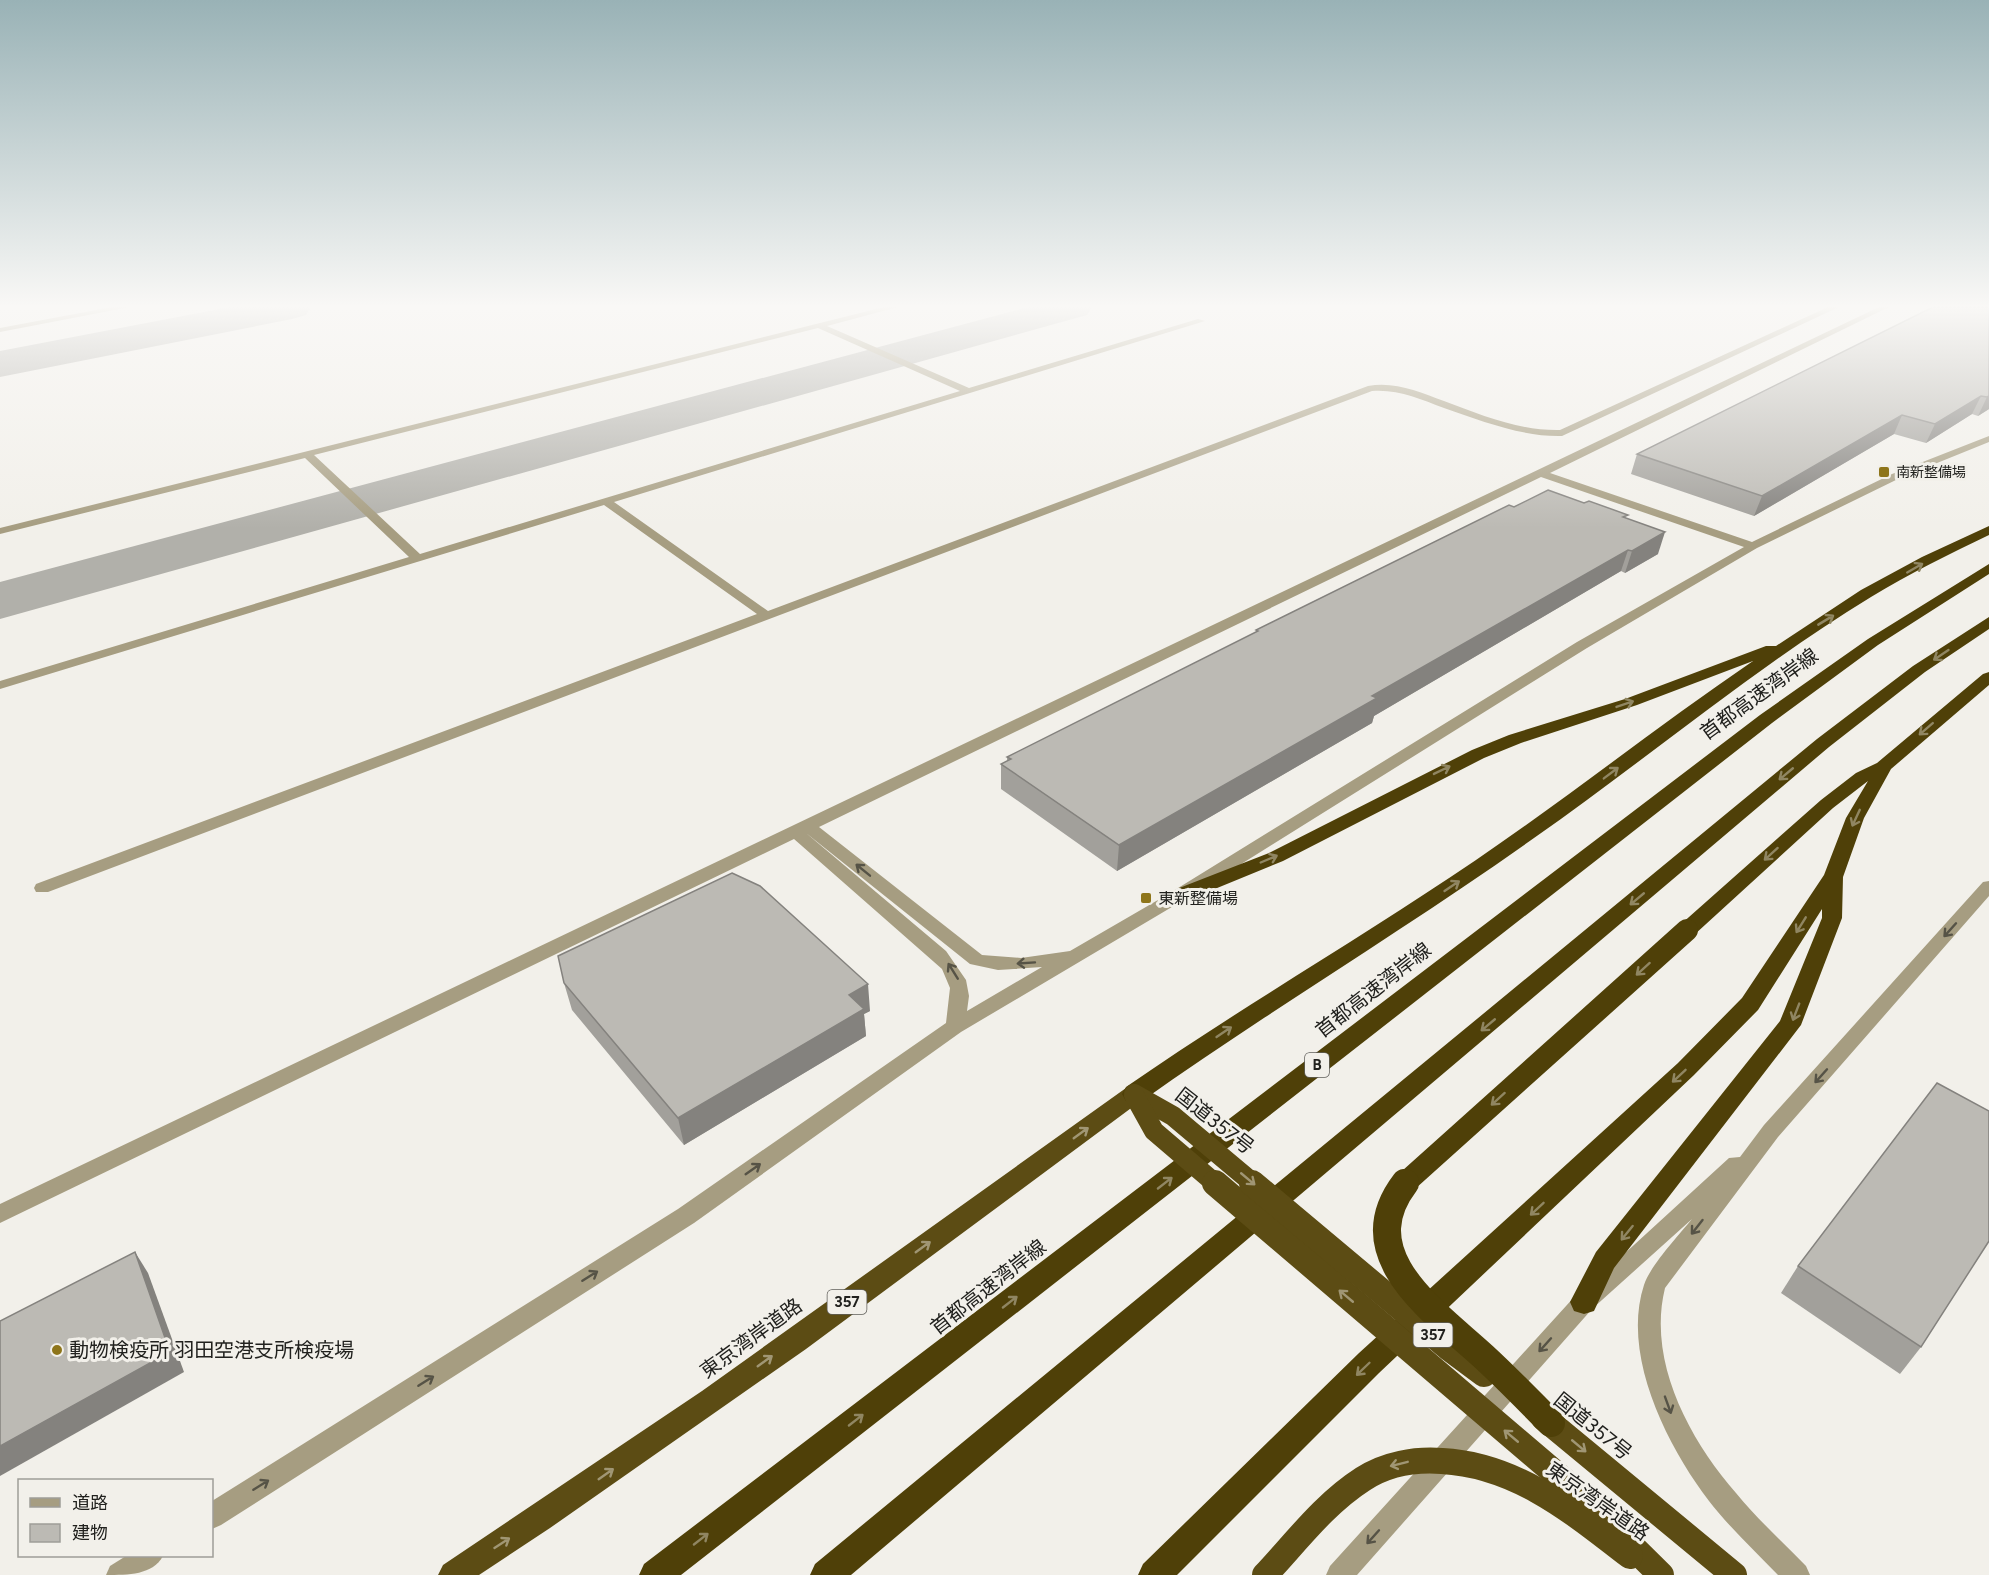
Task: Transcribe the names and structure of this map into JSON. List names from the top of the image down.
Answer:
{
  "streets": {
    "highway": [
      "首都高速湾岸線",
      "B",
      "国道357号",
      "357",
      "東京湾岸道路"
    ]
  },
  "crossings": [
    ["国道357号", "357"],
    ["国道357号", "東京湾岸道路"],
    ["357", "東京湾岸道路"]
  ],
  "places": {
    "transit": ["南新整備場", "東新整備場"],
    "other": ["動物検疫所 羽田空港支所検疫場"]
  },
  "legend": ["道路", "建物"]
}
